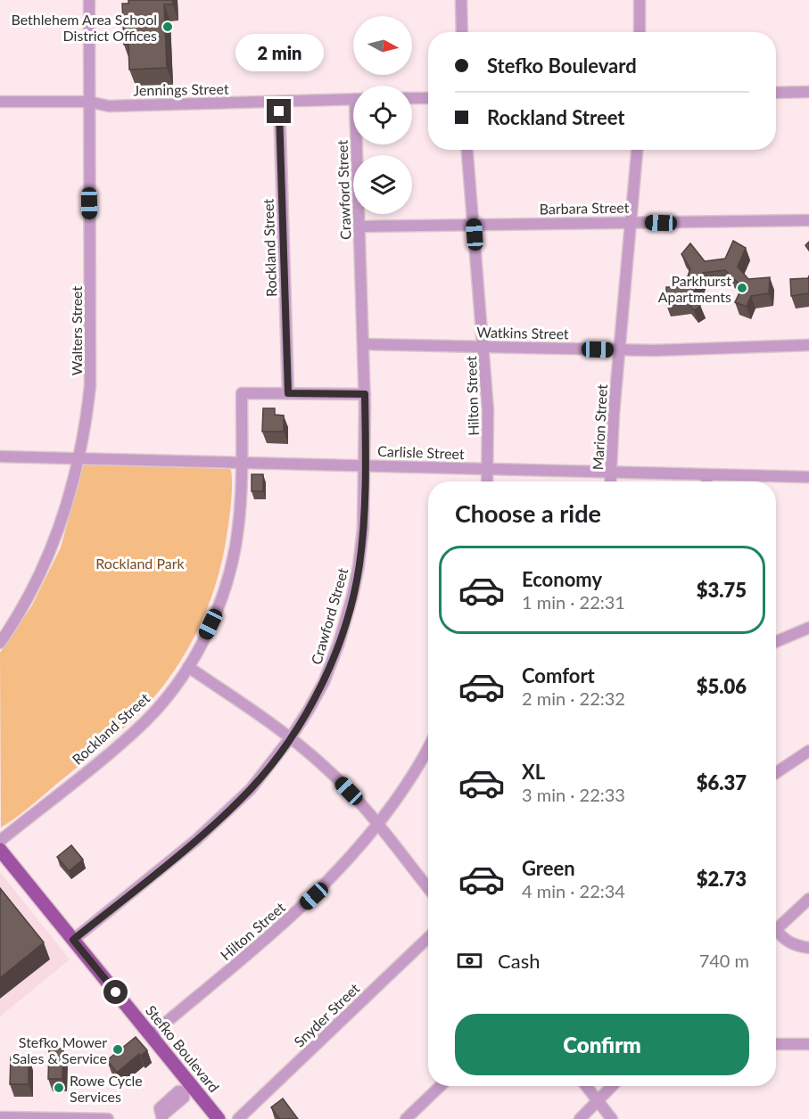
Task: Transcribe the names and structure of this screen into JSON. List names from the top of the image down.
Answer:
{
  "streets": {
    "main road": ["Stefko Boulevard"],
    "street": [
      "Jennings Street",
      "Crawford Street",
      "Barbara Street",
      "Rockland Street",
      "Walters Street",
      "Watkins Street",
      "Hilton Street",
      "Marion Street",
      "Carlisle Street",
      "Snyder Street"
    ]
  },
  "crossings": [
    ["Jennings Street", "Rockland Street"],
    ["Jennings Street", "Walters Street"],
    ["Crawford Street", "Barbara Street"],
    ["Crawford Street", "Watkins Street"],
    ["Crawford Street", "Carlisle Street"],
    ["Crawford Street", "Stefko Boulevard"],
    ["Barbara Street", "Hilton Street"],
    ["Barbara Street", "Marion Street"],
    ["Rockland Street", "Carlisle Street"],
    ["Walters Street", "Carlisle Street"],
    ["Watkins Street", "Hilton Street"],
    ["Watkins Street", "Marion Street"],
    ["Hilton Street", "Carlisle Street"],
    ["Hilton Street", "Stefko Boulevard"],
    ["Marion Street", "Carlisle Street"]
  ],
  "parks": ["Rockland Park"],
  "places": [
    "Bethlehem Area School District Offices",
    "Parkhurst Apartments",
    "Stefko Mower Sales & Service",
    "Rowe Cycle Services"
  ],
  "north": "right",
  "page": {
    "banner": ["Stefko Boulevard", "Rockland Street"],
    "bubble": "2 min",
    "heading": "Choose a ride",
    "list": [
      {
        "name": "Economy",
        "note": "1 min · 22:31",
        "value": "$3.75"
      },
      {
        "name": "Comfort",
        "note": "2 min · 22:32",
        "value": "$5.06"
      },
      {
        "name": "XL",
        "note": "3 min · 22:33",
        "value": "$6.37"
      },
      {
        "name": "Green",
        "note": "4 min · 22:34",
        "value": "$2.73"
      }
    ],
    "pay": ["Cash", "740 m"],
    "buttons": "Confirm"
  }
}
